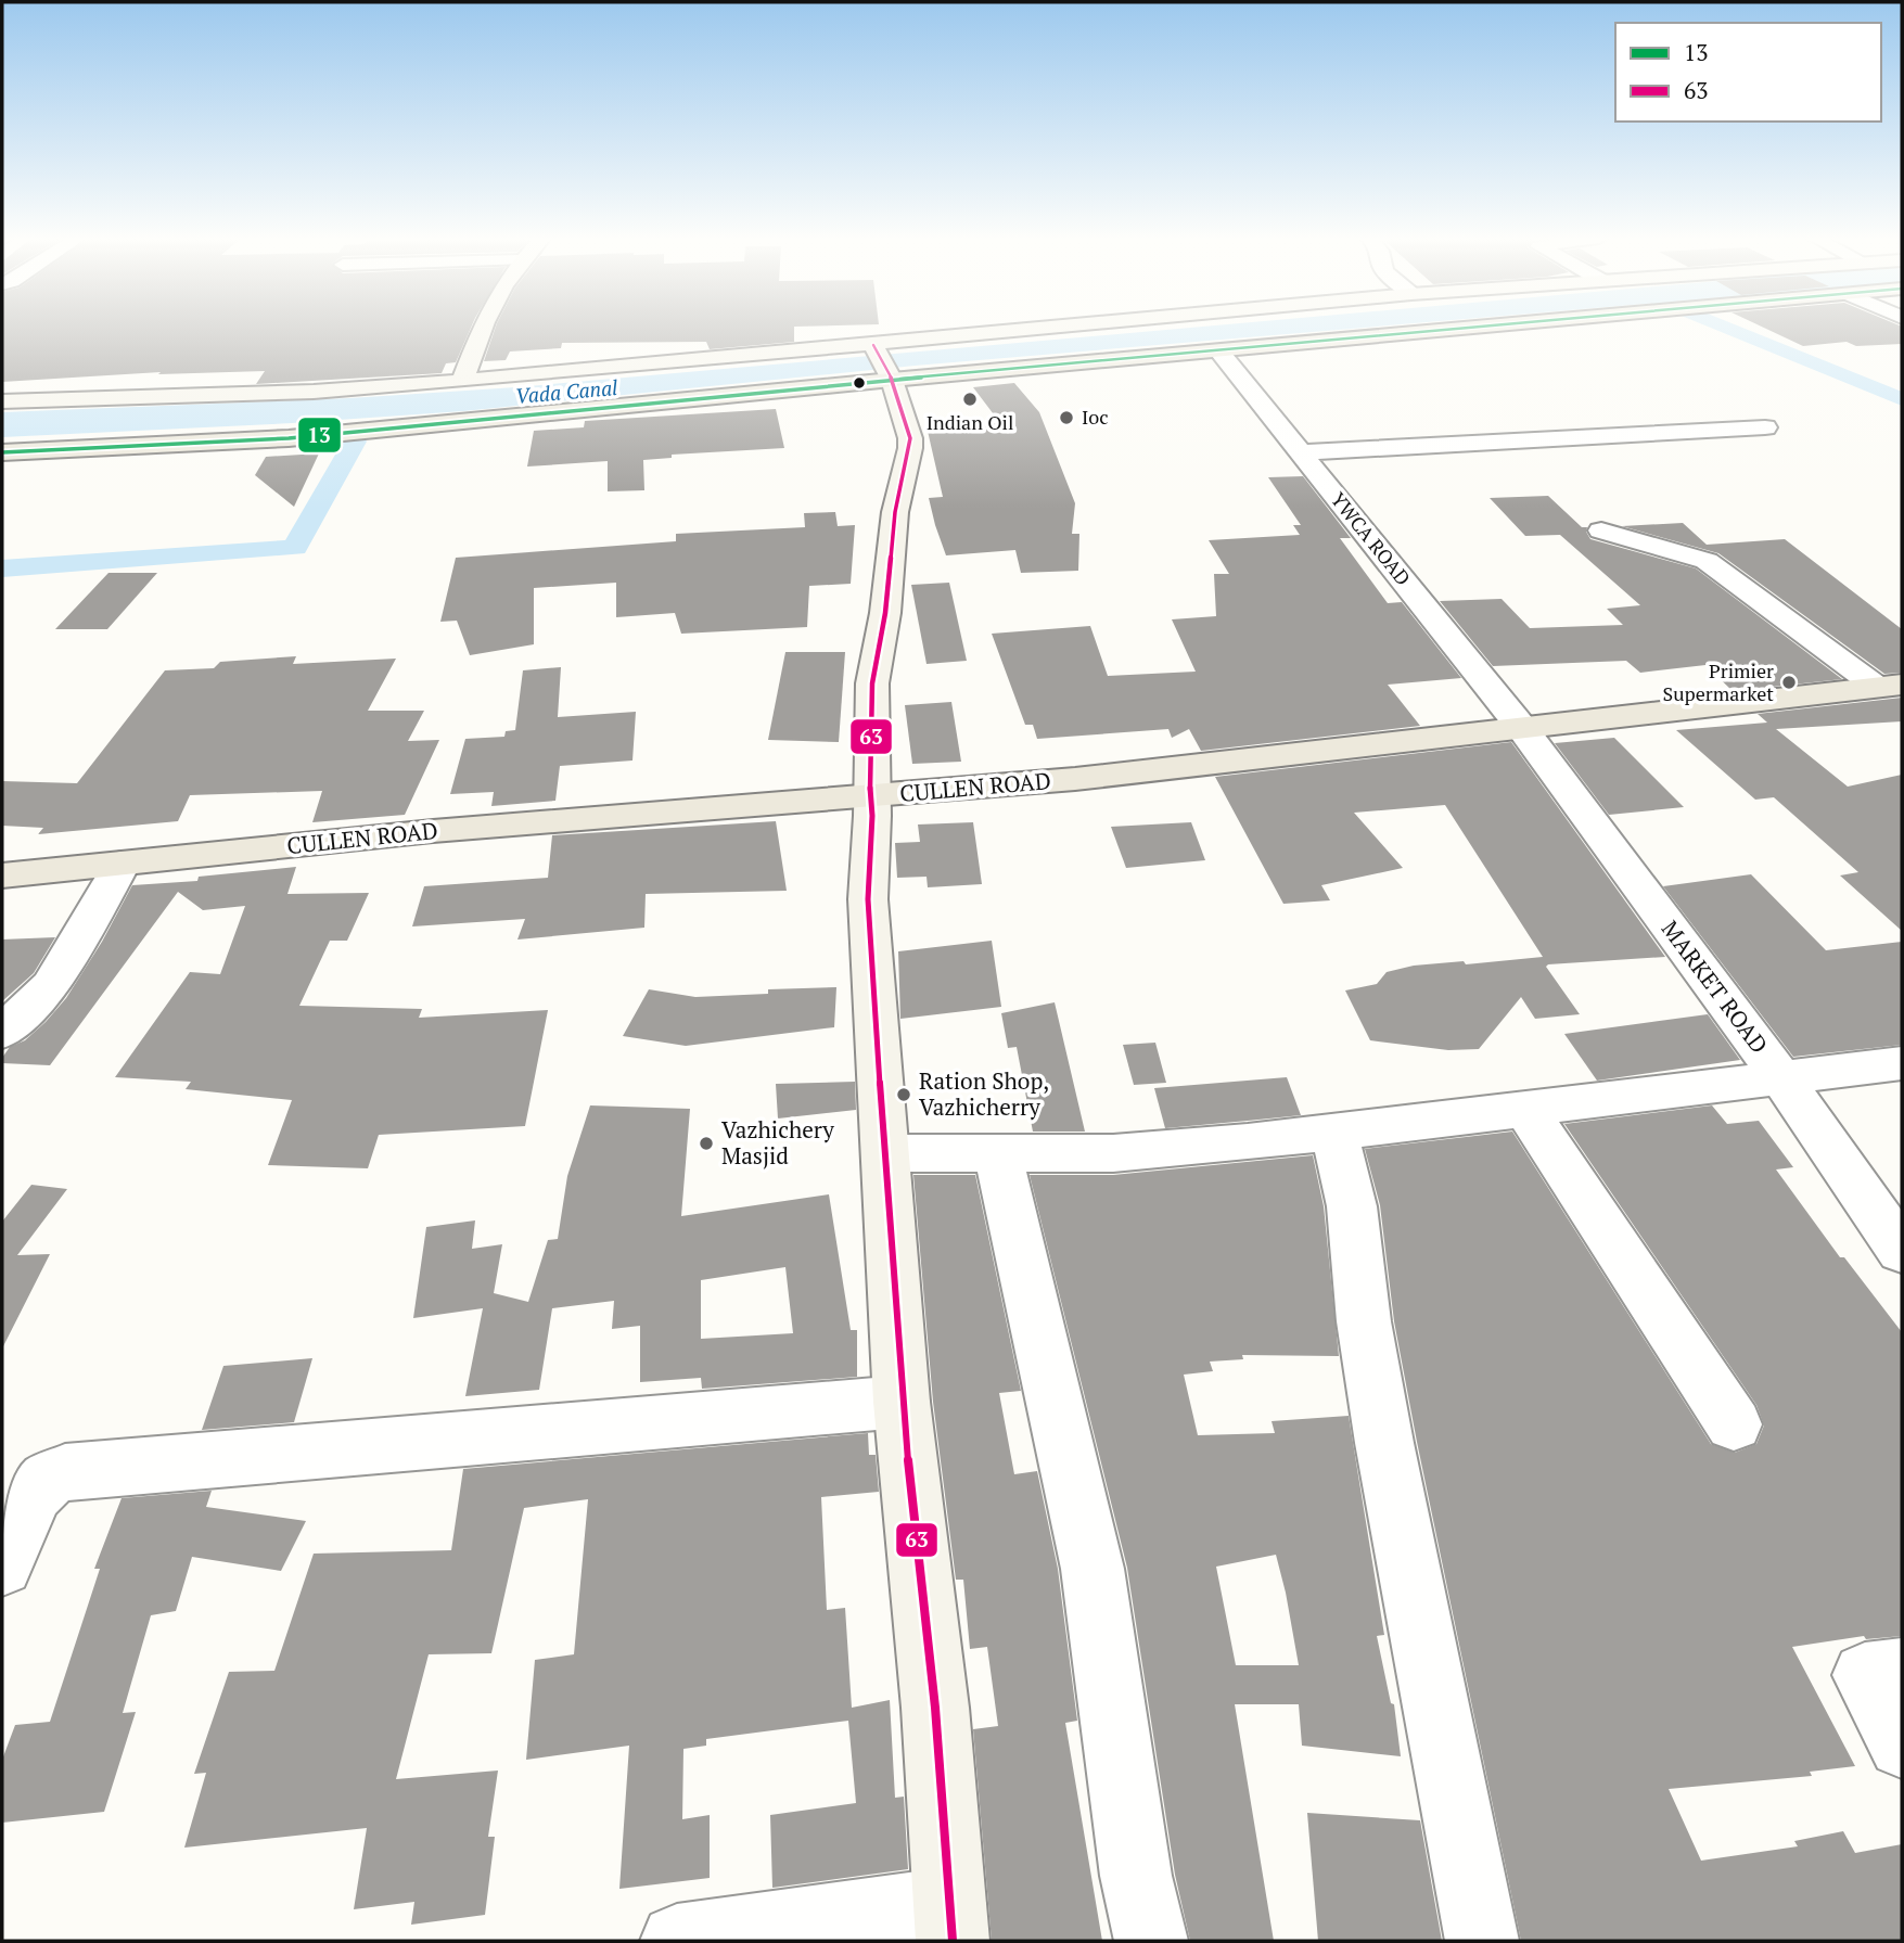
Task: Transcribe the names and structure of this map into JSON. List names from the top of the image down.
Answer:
{
  "streets": {
    "main road": ["CULLEN ROAD"],
    "street": ["YWCA ROAD", "MARKET ROAD"]
  },
  "crossings": [
    ["YWCA ROAD", "CULLEN ROAD"],
    ["YWCA ROAD", "MARKET ROAD"],
    ["CULLEN ROAD", "MARKET ROAD"]
  ],
  "water": ["Vada Canal"],
  "places": [
    "Indian Oil",
    "Ioc",
    "Primier Supermarket",
    "Ration Shop, Vazhicherry",
    "Vazhichery Masjid"
  ],
  "lines": ["transit line 13", "transit line 63"],
  "legend": ["13", "63"]
}
